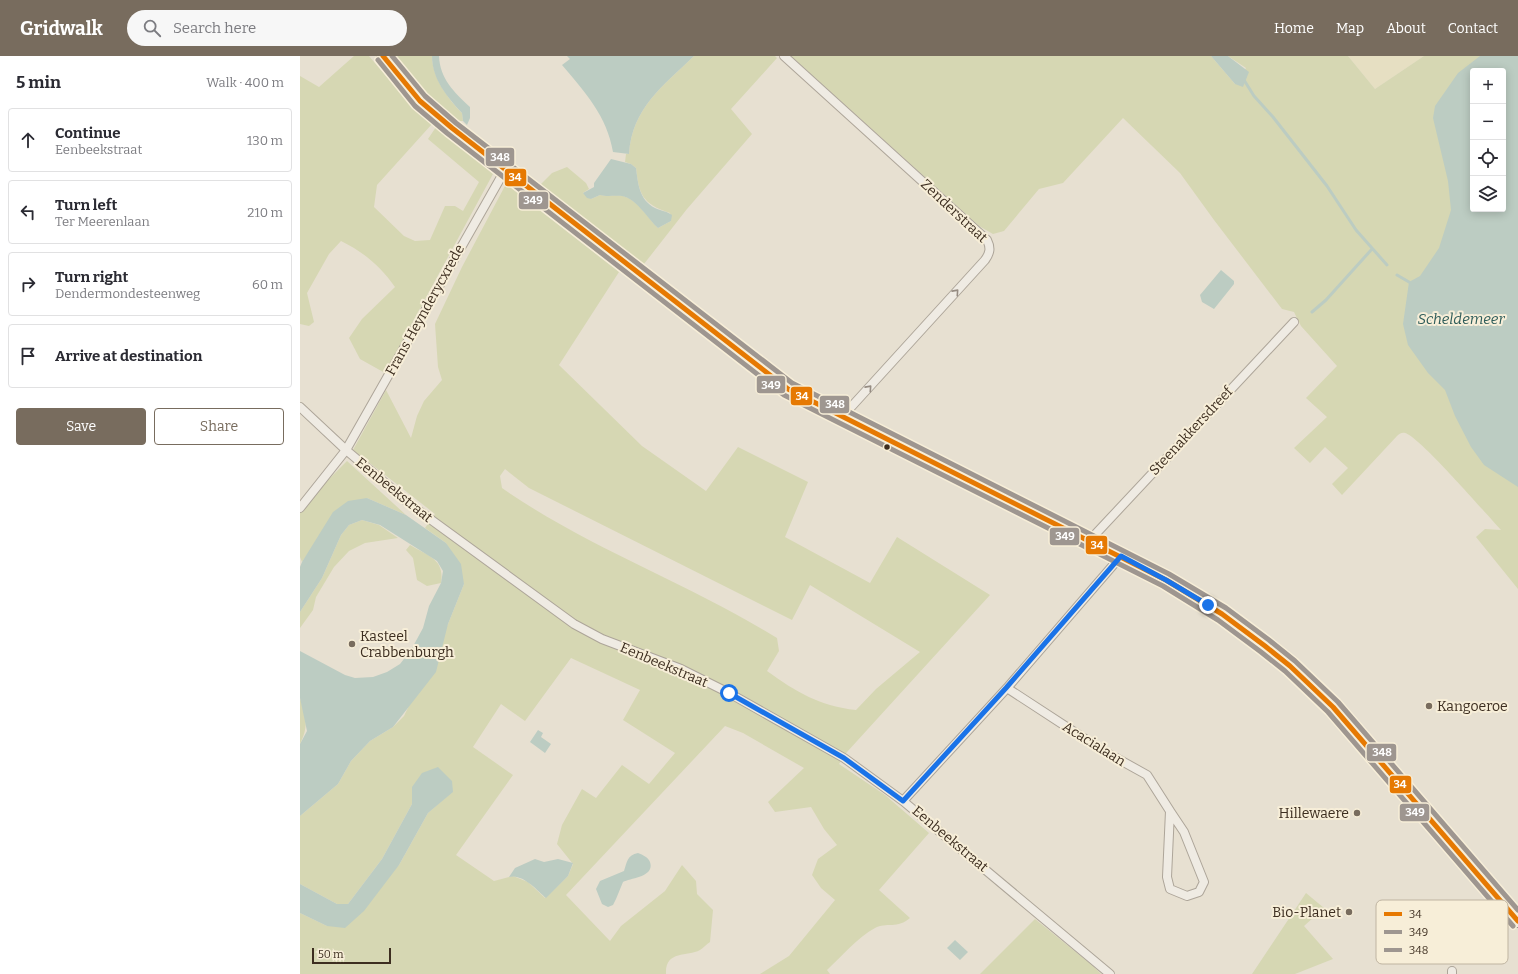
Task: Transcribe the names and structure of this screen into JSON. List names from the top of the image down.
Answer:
{
  "streets": {
    "street": [
      "Zenderstraat",
      "Frans Heynderycxrede",
      "Steenakkersdreef",
      "Eenbeekstraat",
      "Acacialaan"
    ]
  },
  "crossings": [
    ["Frans Heynderycxrede", "Eenbeekstraat"]
  ],
  "water": ["Scheldemeer"],
  "places": [
    "Kasteel Crabbenburgh",
    "Kangoeroe",
    "Hillewaere",
    "Bio-Planet"
  ],
  "lines": ["transit line 34", "transit line 348", "transit line 349"],
  "legend": ["34", "349", "348"],
  "scale_bar": "50 m",
  "page": {
    "header": "Gridwalk",
    "search": "Search here",
    "nav": [
      "Home",
      "Map",
      "About",
      "Contact"
    ],
    "heading": ["5 min", "Walk · 400 m"],
    "map_buttons": ["+", "−"],
    "list": [
      ["Continue", "Eenbeekstraat", "130 m"],
      ["Turn left", "Ter Meerenlaan", "210 m"],
      ["Turn right", "Dendermondesteenweg", "60 m"],
      "Arrive at destination"
    ],
    "buttons": ["Save", "Share"],
    "scale": "50 m"
  }
}
